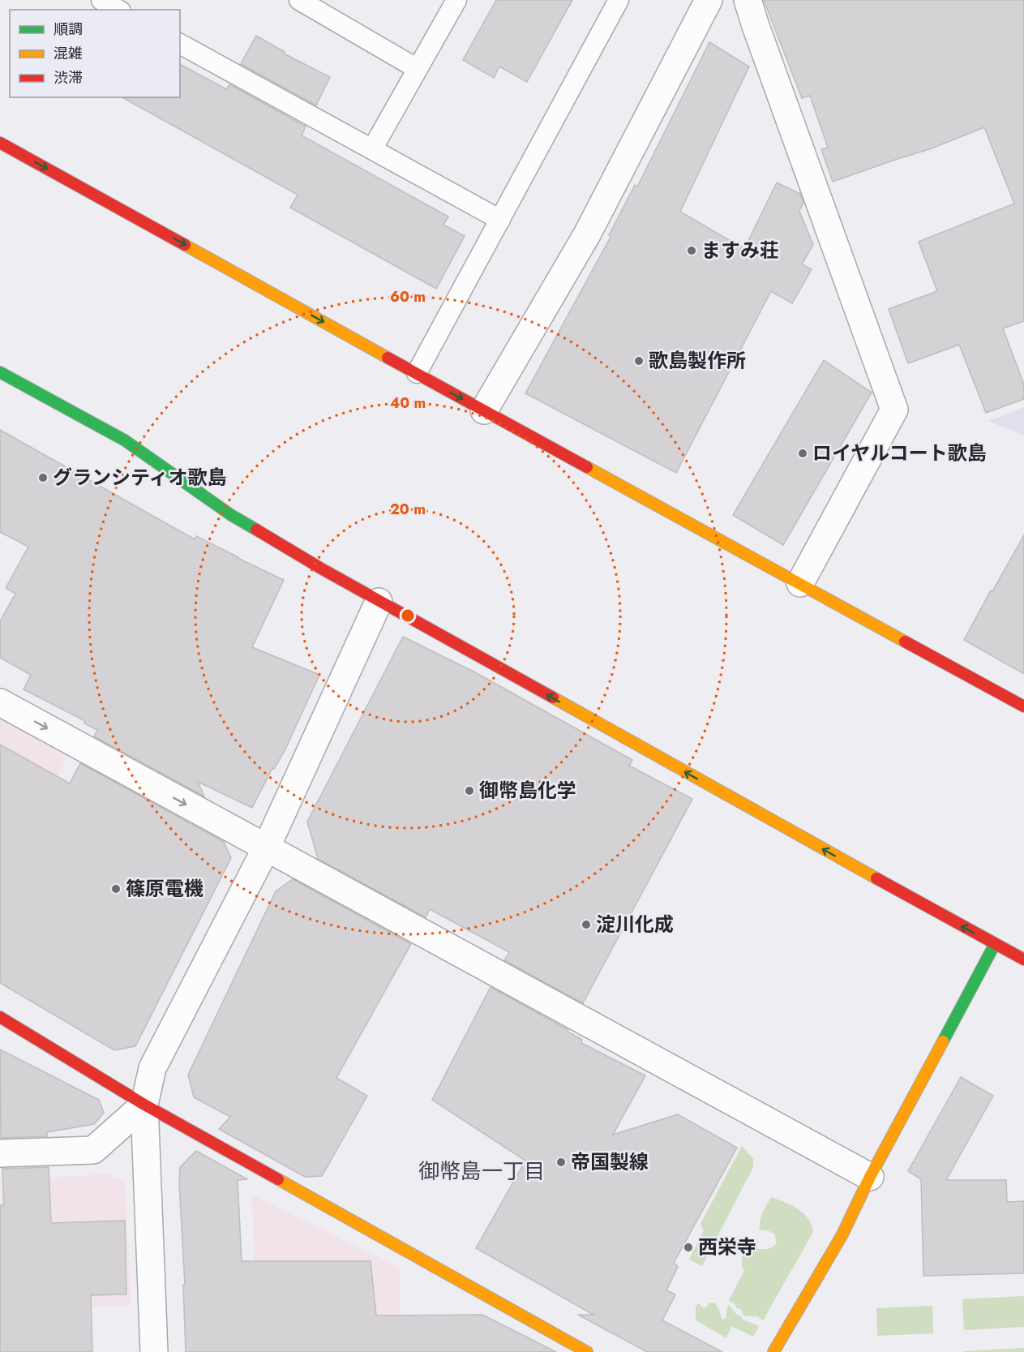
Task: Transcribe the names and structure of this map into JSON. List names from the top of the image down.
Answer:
{
  "districts": ["御幣島一丁目"],
  "places": [
    "ますみ荘",
    "歌島製作所",
    "ロイヤルコート歌島",
    "グランシティオ歌島",
    "御幣島化学",
    "篠原電機",
    "淀川化成",
    "帝国製線",
    "西栄寺"
  ],
  "legend": ["順調", "混雑", "渋滞"],
  "rings": ["60 m", "40 m", "20 m"]
}
